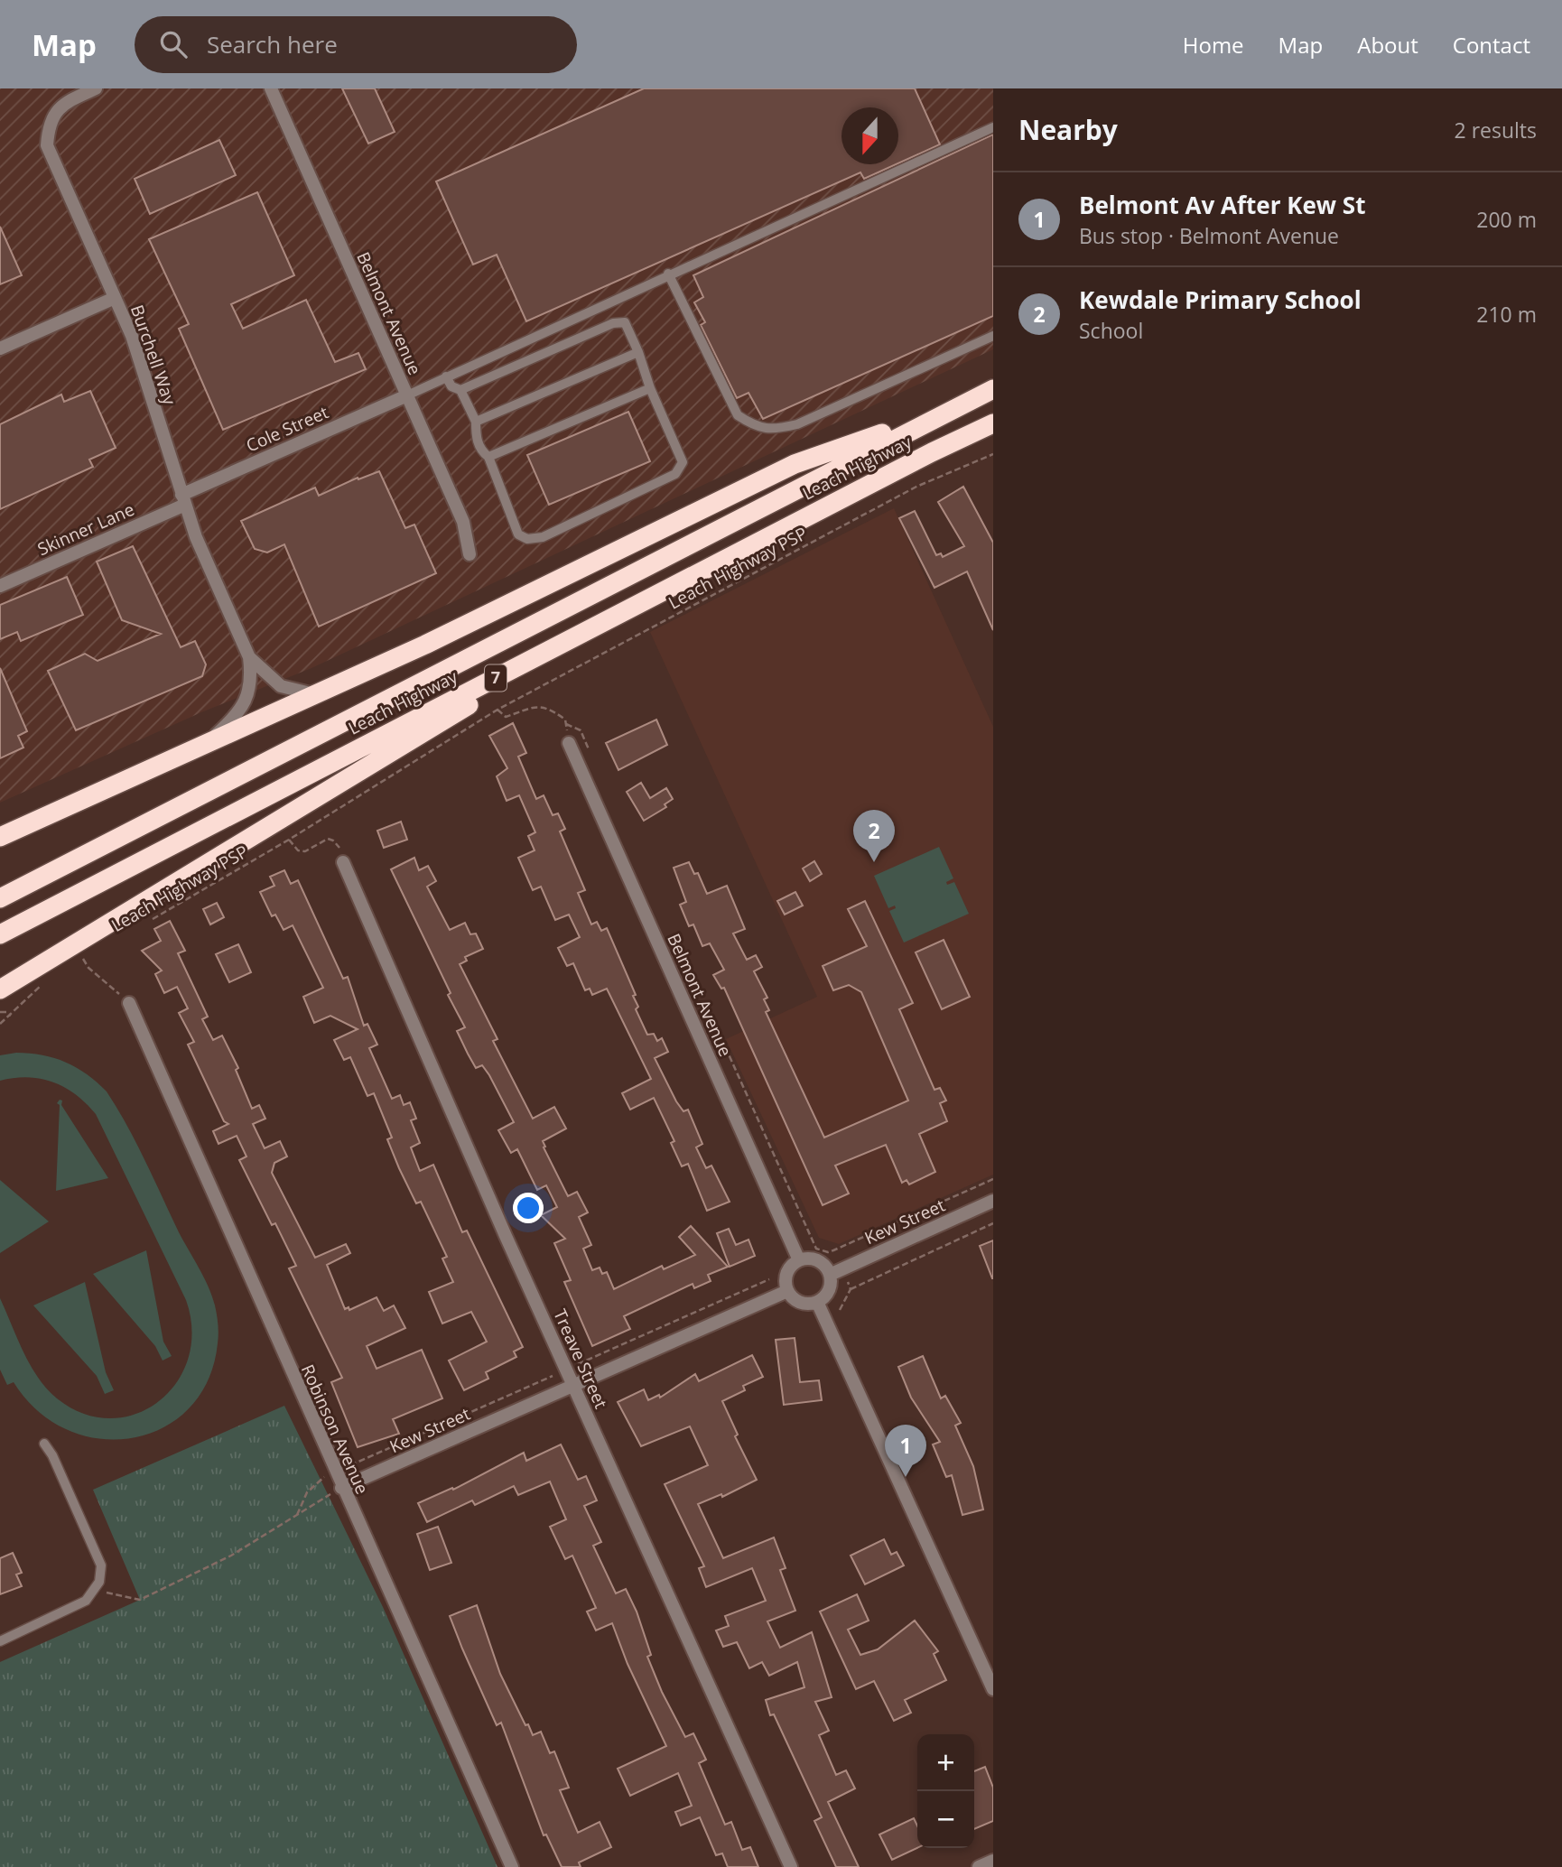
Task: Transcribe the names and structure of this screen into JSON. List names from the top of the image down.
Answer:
{
  "streets": {
    "highway": ["Leach Highway", "7"],
    "street": [
      "Belmont Avenue",
      "Burchell Way",
      "Cole Street",
      "Skinner Lane",
      "Kew Street",
      "Treave Street",
      "Robinson Avenue"
    ],
    "path": ["Leach Highway PSP"]
  },
  "crossings": [
    ["Belmont Avenue", "Cole Street"],
    ["Belmont Avenue", "Kew Street"],
    ["Burchell Way", "Cole Street"],
    ["Burchell Way", "Skinner Lane"],
    ["Burchell Way", "7"],
    ["Cole Street", "Skinner Lane"],
    ["Leach Highway", "7"],
    ["Kew Street", "Treave Street"],
    ["Kew Street", "Robinson Avenue"]
  ],
  "north": "bottom",
  "page": {
    "header": "Map",
    "search": "Search here",
    "nav": [
      "Home",
      "Map",
      "About",
      "Contact"
    ],
    "heading": ["Nearby", "2 results"],
    "list": [
      {
        "mark": "1",
        "name": "Belmont Av After Kew St",
        "note": "Bus stop · Belmont Avenue",
        "value": "200 m"
      },
      {
        "mark": "2",
        "name": "Kewdale Primary School",
        "note": "School",
        "value": "210 m"
      }
    ],
    "pins": ["2", "1"],
    "map_buttons": ["+", "−"]
  }
}
